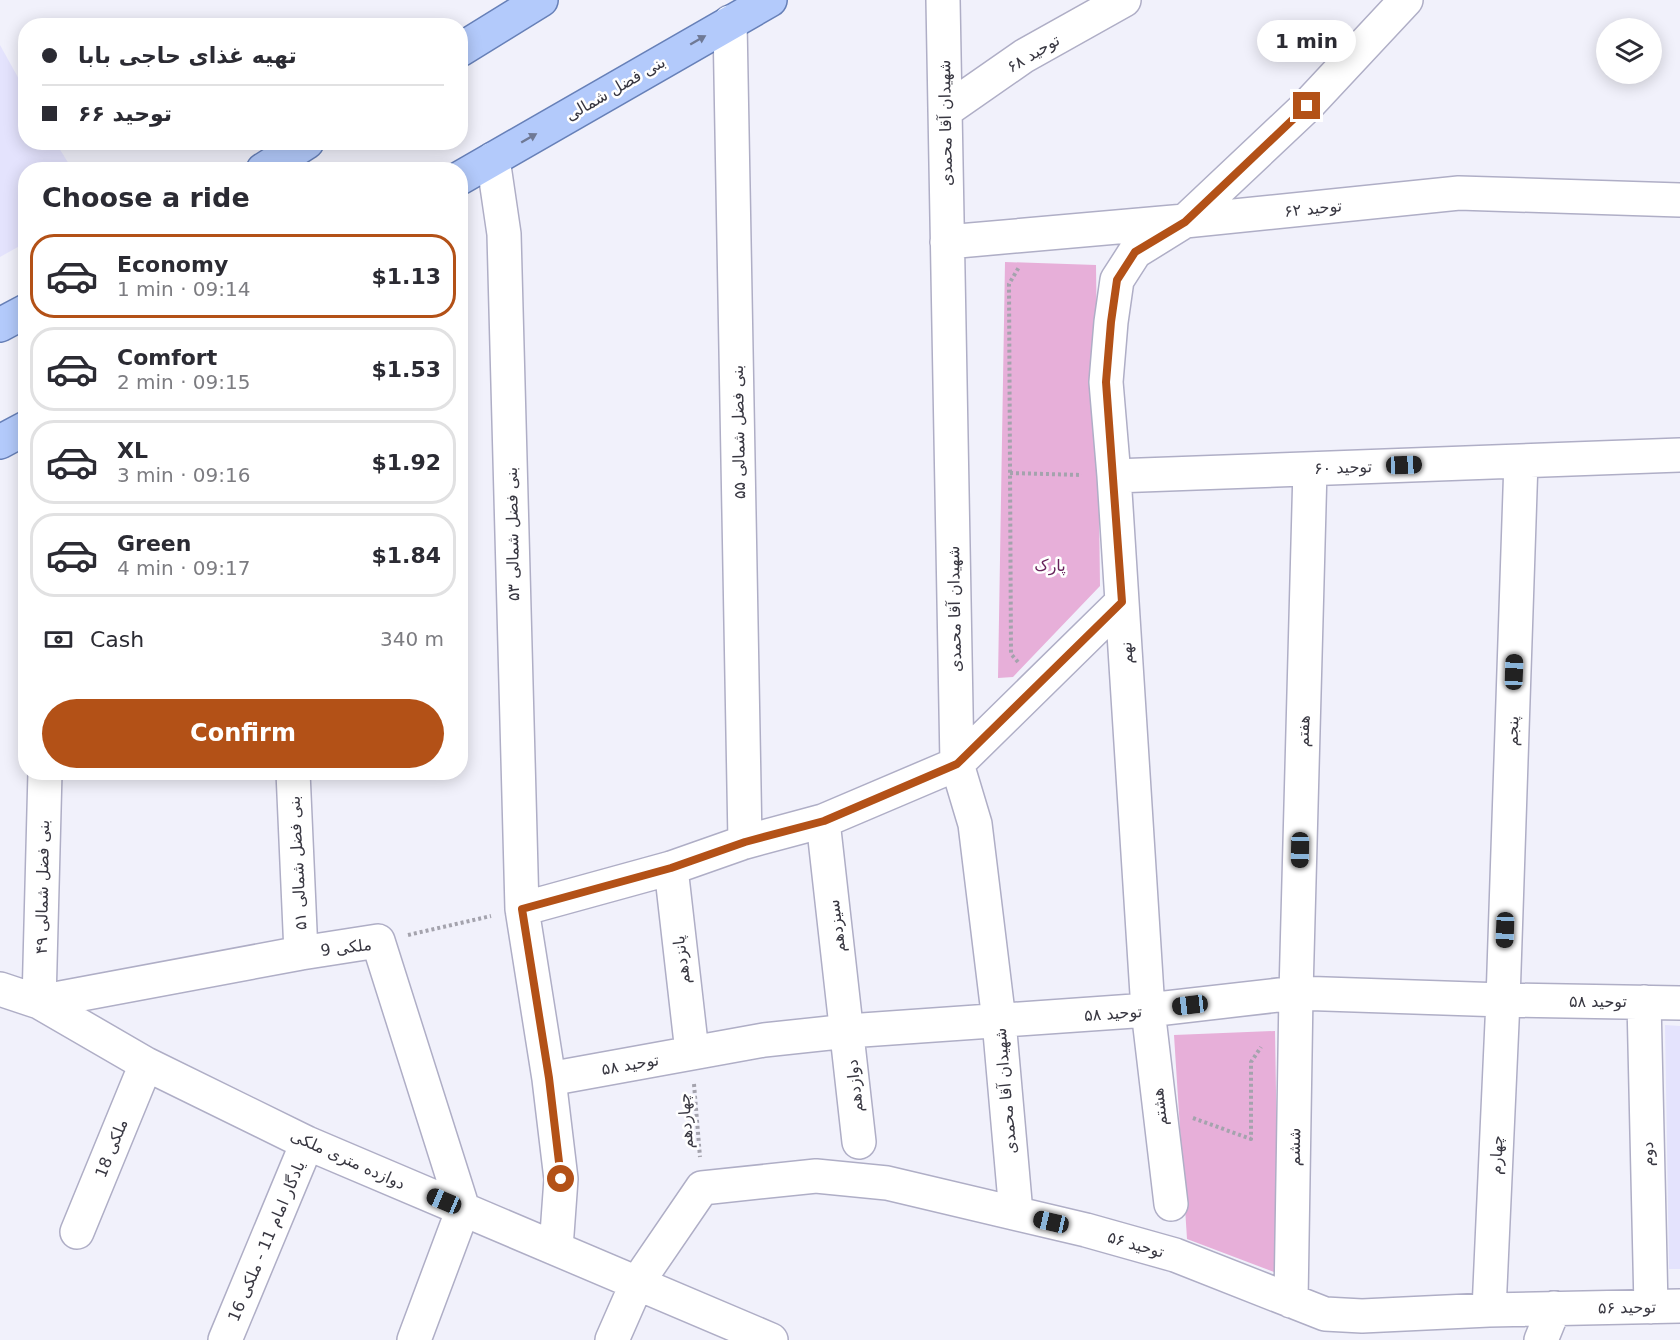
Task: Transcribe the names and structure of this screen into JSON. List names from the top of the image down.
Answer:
{
  "streets": {
    "main road": ["بنی فضل شمالی"],
    "street": [
      "توحید ۶۸",
      "شهیدان آقا محمدی",
      "توحید ۶۲",
      "بنی فضل شمالی ۵۵",
      "توحید ۶۰",
      "بنی فضل شمالی ۵۳",
      "نهم",
      "هفتم",
      "پنجم",
      "بنی فضل شمالی ۵۱",
      "بنی فضل شمالی ۴۹",
      "سیزدهم",
      "ملکی 9",
      "پانزدهم",
      "توحید ۵۸",
      "دوازدهم",
      "هشتم",
      "ششم",
      "ملکی 18",
      "دوم",
      "چهارم",
      "دوازده متری ملکی",
      "یادگار امام 11 - ملکی 16",
      "توحید ۵۶"
    ],
    "path": ["چهاردهم"]
  },
  "crossings": [
    ["توحید ۶۸", "شهیدان آقا محمدی"],
    ["بنی فضل شمالی", "بنی فضل شمالی ۵۵"],
    ["بنی فضل شمالی", "بنی فضل شمالی ۵۳"],
    ["شهیدان آقا محمدی", "توحید ۶۲"],
    ["شهیدان آقا محمدی", "توحید ۵۸"],
    ["شهیدان آقا محمدی", "توحید ۵۶"],
    ["توحید ۶۲", "نهم"],
    ["توحید ۶۰", "نهم"],
    ["توحید ۶۰", "هفتم"],
    ["توحید ۶۰", "پنجم"],
    ["بنی فضل شمالی ۵۳", "توحید ۵۸"],
    ["بنی فضل شمالی ۵۳", "دوازده متری ملکی"],
    ["نهم", "توحید ۵۸"],
    ["نهم", "هشتم"],
    ["هفتم", "توحید ۵۸"],
    ["هفتم", "ششم"],
    ["پنجم", "توحید ۵۸"],
    ["پنجم", "چهارم"],
    ["بنی فضل شمالی ۵۱", "ملکی 9"],
    ["بنی فضل شمالی ۴۹", "ملکی 9"],
    ["بنی فضل شمالی ۴۹", "دوازده متری ملکی"],
    ["سیزدهم", "توحید ۵۸"],
    ["سیزدهم", "دوازدهم"],
    ["ملکی 9", "دوازده متری ملکی"],
    ["پانزدهم", "توحید ۵۸"],
    ["پانزدهم", "چهاردهم"],
    ["توحید ۵۸", "دوازدهم"],
    ["توحید ۵۸", "هشتم"],
    ["توحید ۵۸", "چهاردهم"],
    ["توحید ۵۸", "ششم"],
    ["توحید ۵۸", "دوم"],
    ["توحید ۵۸", "چهارم"],
    ["چهاردهم", "توحید ۵۶"],
    ["ششم", "توحید ۵۶"],
    ["ملکی 18", "دوازده متری ملکی"],
    ["دوم", "توحید ۵۶"],
    ["چهارم", "توحید ۵۶"],
    ["دوازده متری ملکی", "یادگار امام 11 - ملکی 16"]
  ],
  "parks": ["پارک"],
  "page": {
    "banner": ["تهیه غذای حاجی بابا", "توحید ۶۶"],
    "bubble": "1 min",
    "heading": "Choose a ride",
    "list": [
      {
        "name": "Economy",
        "note": "1 min · 09:14",
        "value": "$1.13"
      },
      {
        "name": "Comfort",
        "note": "2 min · 09:15",
        "value": "$1.53"
      },
      {
        "name": "XL",
        "note": "3 min · 09:16",
        "value": "$1.92"
      },
      {
        "name": "Green",
        "note": "4 min · 09:17",
        "value": "$1.84"
      }
    ],
    "pay": ["Cash", "340 m"],
    "buttons": "Confirm"
  }
}
